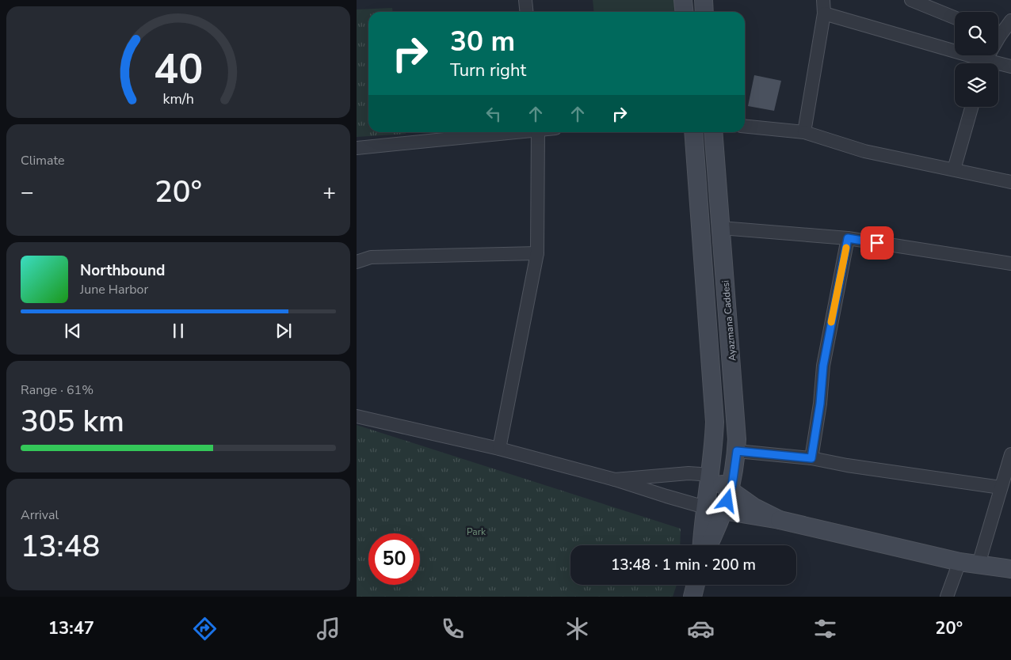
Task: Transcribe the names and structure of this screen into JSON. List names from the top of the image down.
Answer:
{
  "streets": {
    "main road": ["Ayazmana Caddesi"]
  },
  "parks": ["Park"],
  "page": {
    "turn": ["30 m", "Turn right"],
    "tile": [
      "Climate",
      ["Range · 61%", "305 km"],
      ["Arrival", "13:48"]
    ],
    "heat": ["−", "20°", "+"],
    "song": ["Northbound", "June Harbor"],
    "limit": "50",
    "trip": "13:48 · 1 min · 200 m",
    "tabs": ["13:47", "20°"],
    "gauge": ["40", "km/h"]
  }
}
